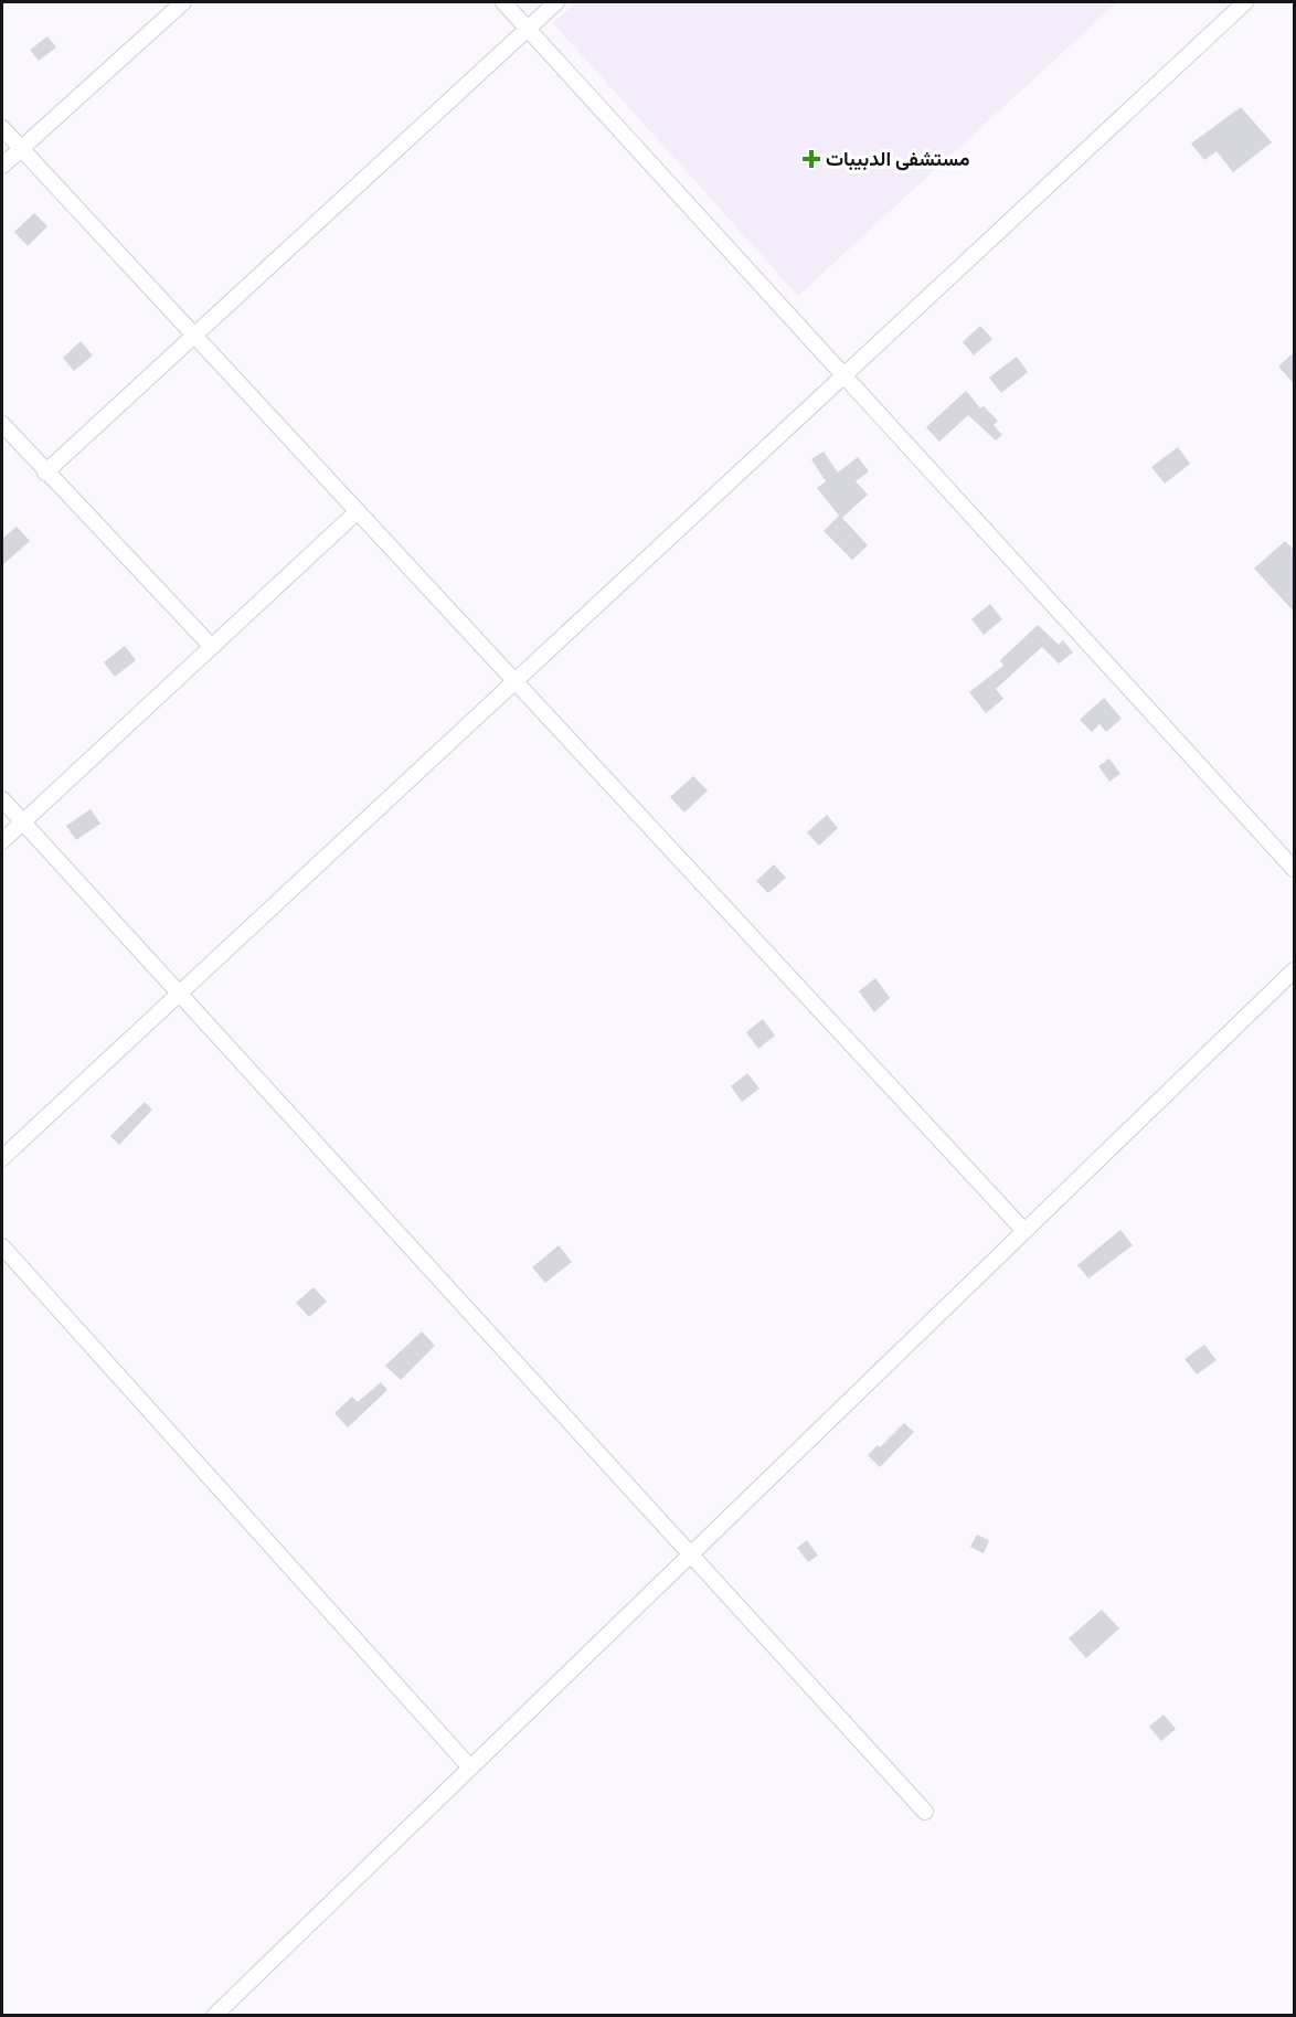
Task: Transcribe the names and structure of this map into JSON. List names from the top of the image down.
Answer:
{
  "places": {
    "health": ["مستشفى الدبيبات"]
  }
}
